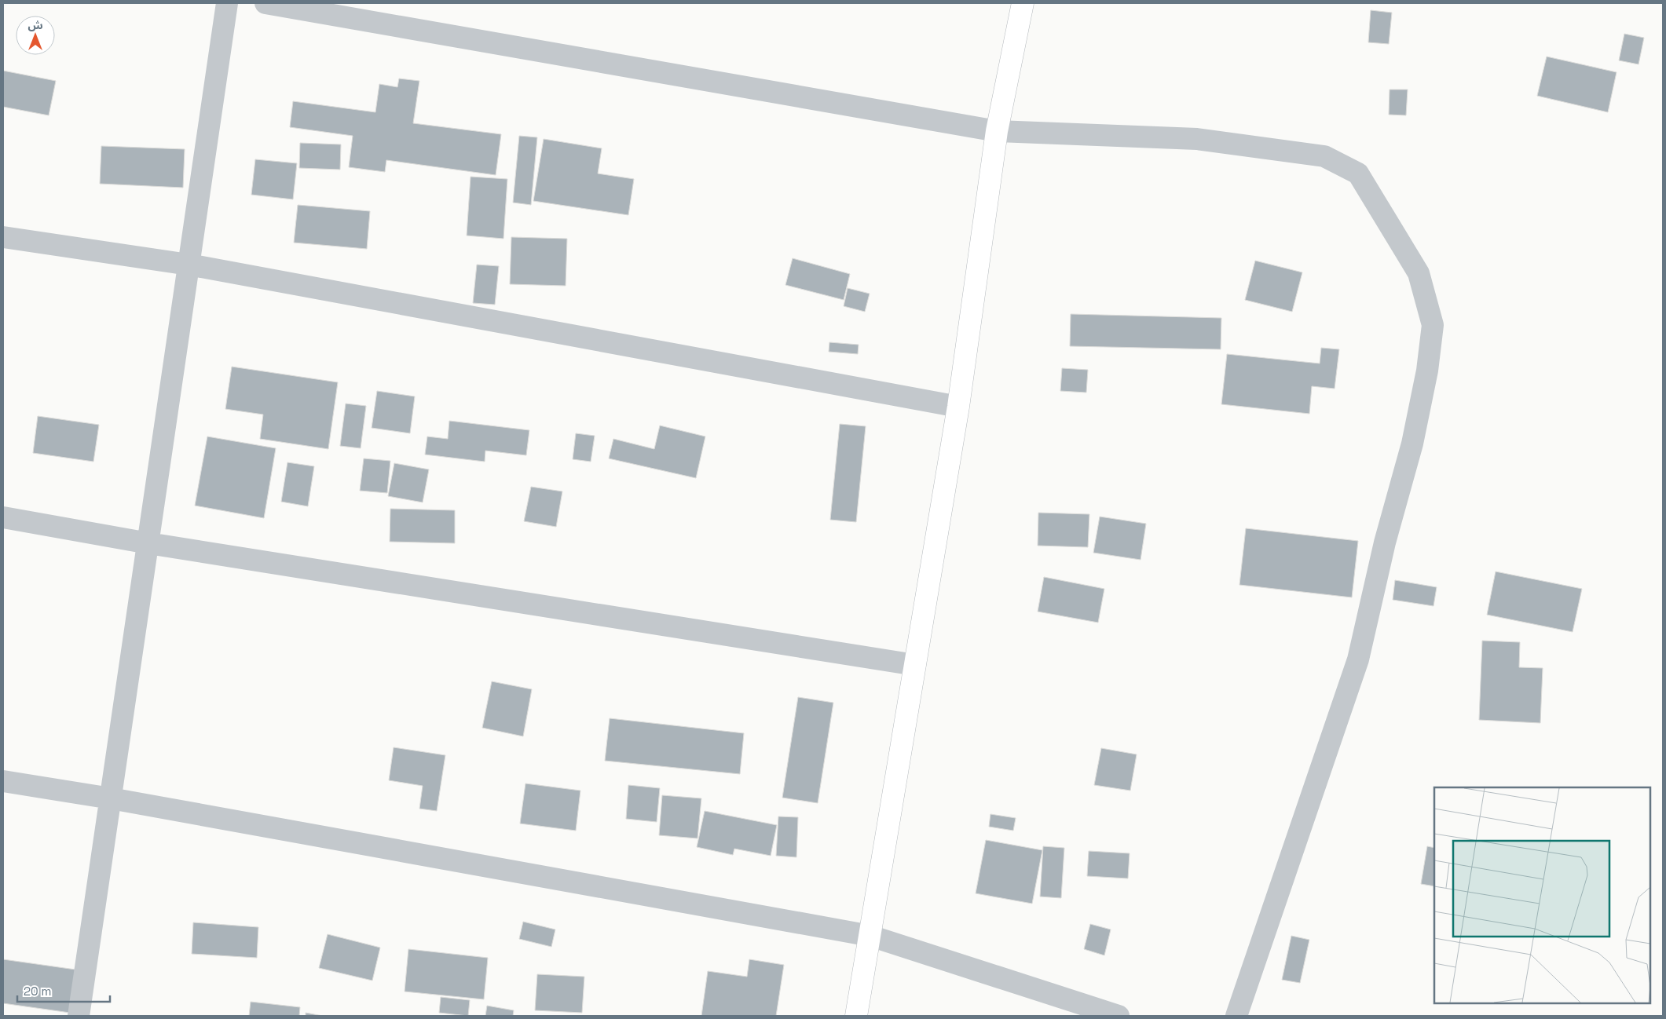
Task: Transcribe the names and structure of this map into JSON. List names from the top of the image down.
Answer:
{
  "scale_bar": "20 m",
  "north": "top"
}
